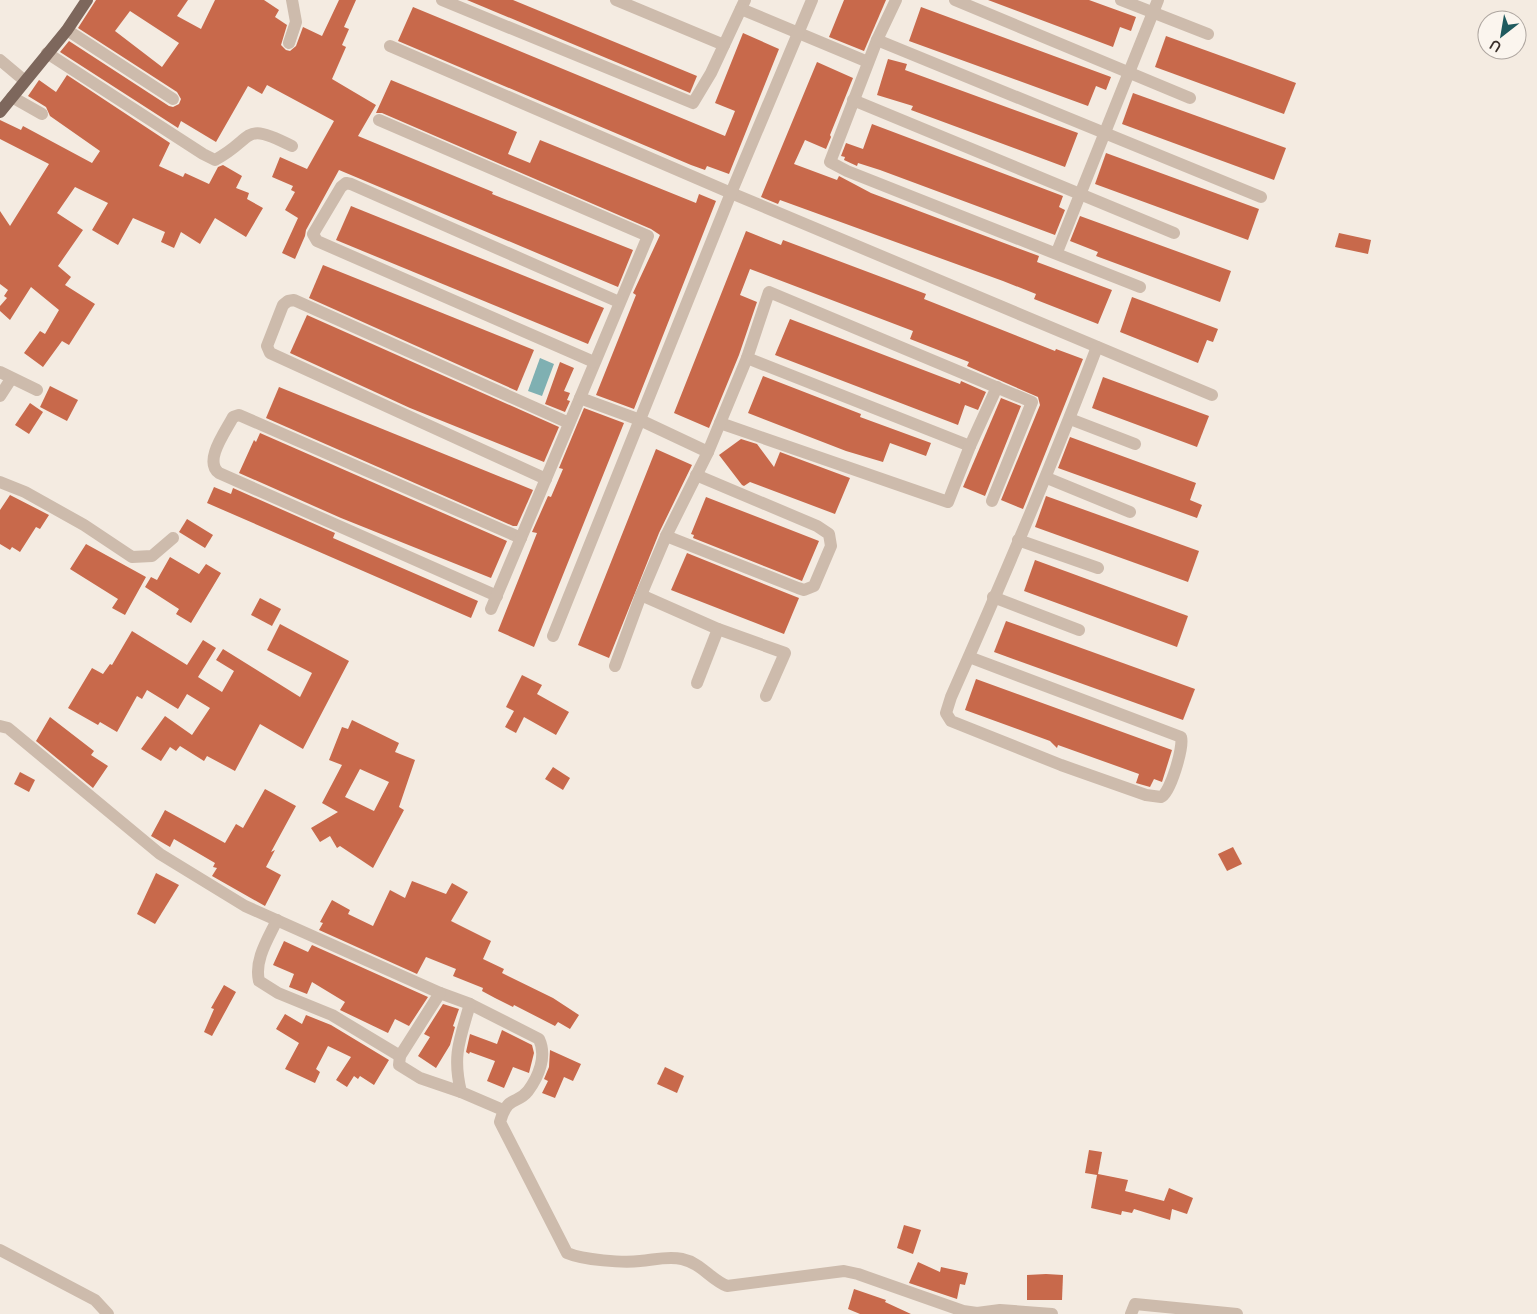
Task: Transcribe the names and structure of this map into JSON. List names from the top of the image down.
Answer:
{
  "north": "bottom left"
}
